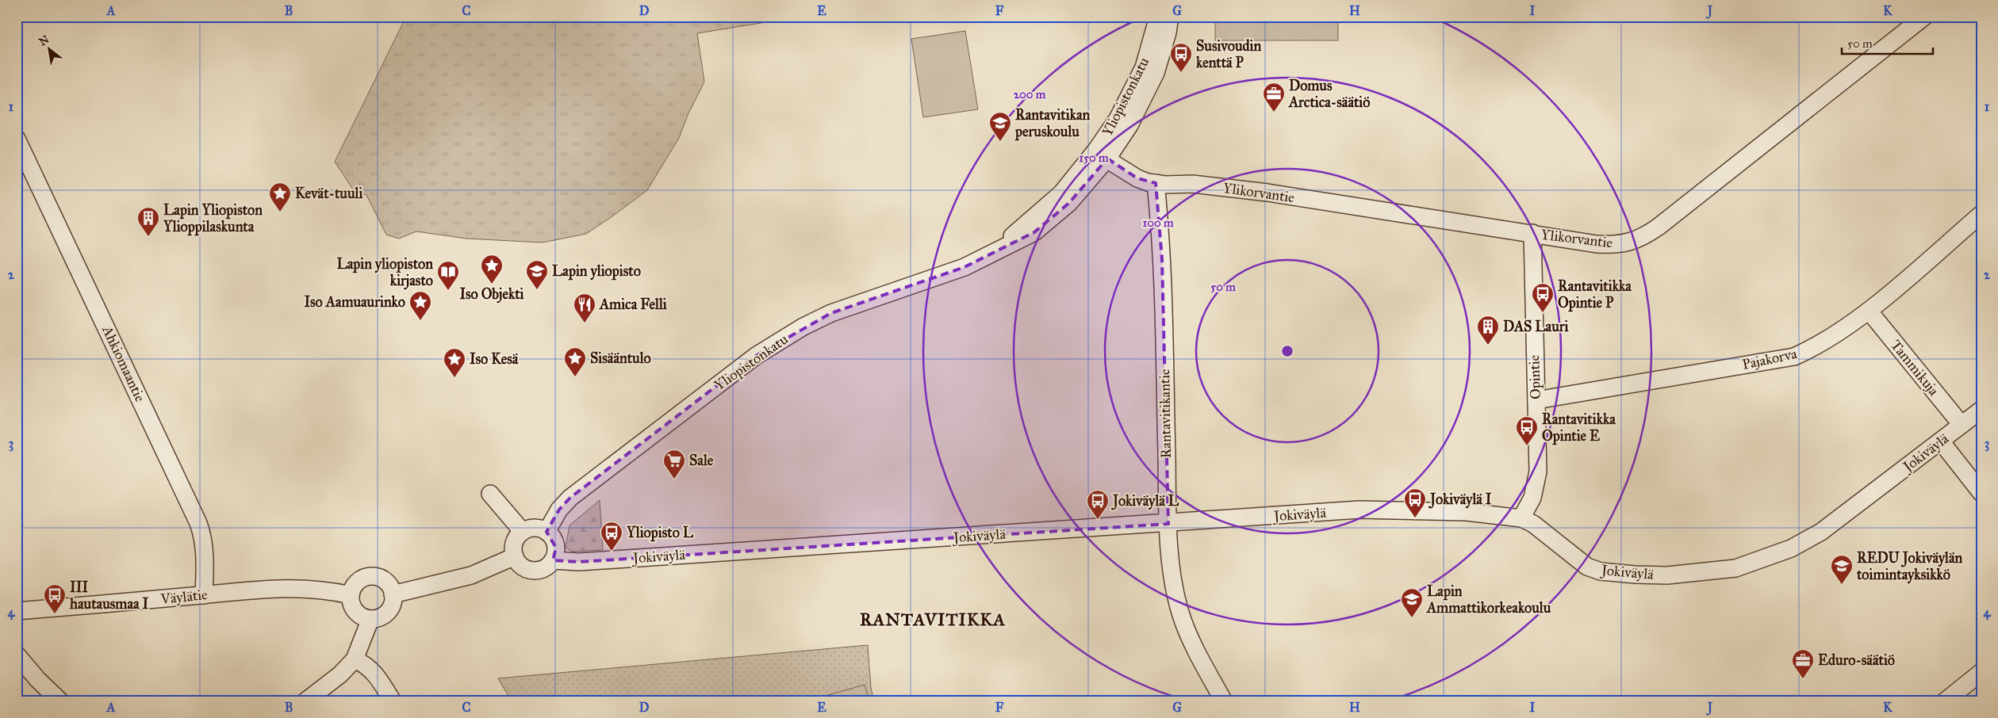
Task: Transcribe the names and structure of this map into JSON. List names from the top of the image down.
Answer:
{
  "streets": {
    "street": [
      "Yliopistonkatu",
      "Ylikorvantie",
      "Pajakorva",
      "Ahkiomaantie",
      "Tammikuja",
      "Opintie",
      "Rantavitikantie",
      "Jokiväylä",
      "Väylätie"
    ]
  },
  "crossings": [
    ["Yliopistonkatu", "Jokiväylä"],
    ["Ylikorvantie", "Opintie"],
    ["Ylikorvantie", "Rantavitikantie"],
    ["Pajakorva", "Tammikuja"],
    ["Pajakorva", "Opintie"],
    ["Ahkiomaantie", "Väylätie"],
    ["Tammikuja", "Jokiväylä"],
    ["Opintie", "Jokiväylä"],
    ["Rantavitikantie", "Jokiväylä"]
  ],
  "districts": ["RANTAVITIKKA"],
  "places": {
    "bus stop": [
      "Susivoudin kenttä P",
      "Rantavitikka Opintie P",
      "Rantavitikka Opintie E",
      "Jokiväylä I",
      "Jokiväylä L",
      "Yliopisto L",
      "III hautausmaa I"
    ],
    "office": ["Domus Arctica-säätiö", "Eduro-säätiö"],
    "school or university": [
      "Rantavitikan peruskoulu",
      "Lapin yliopisto",
      "REDU Jokiväylän toimintayksikkö",
      "Lapin Ammattikorkeakoulu"
    ],
    "place": [
      "Kevät-tuuli",
      "Iso Objekti",
      "Iso Aamuaurinko",
      "Sisääntulo",
      "Iso Kesä"
    ],
    "building": ["Lapin Yliopiston Ylioppilaskunta", "DAS Lauri"],
    "library": ["Lapin yliopiston kirjasto"],
    "restaurant": ["Amica Felli"],
    "supermarket": ["Sale"]
  },
  "scale_bar": "50 m",
  "north": "top left",
  "grid": {
    "columns": [
      "A",
      "B",
      "C",
      "D",
      "E",
      "F",
      "G",
      "H",
      "I",
      "J",
      "K"
    ],
    "rows": [
      "1",
      "2",
      "3",
      "4"
    ]
  },
  "rings": [
    "200 m",
    "150 m",
    "100 m",
    "50 m"
  ]
}
